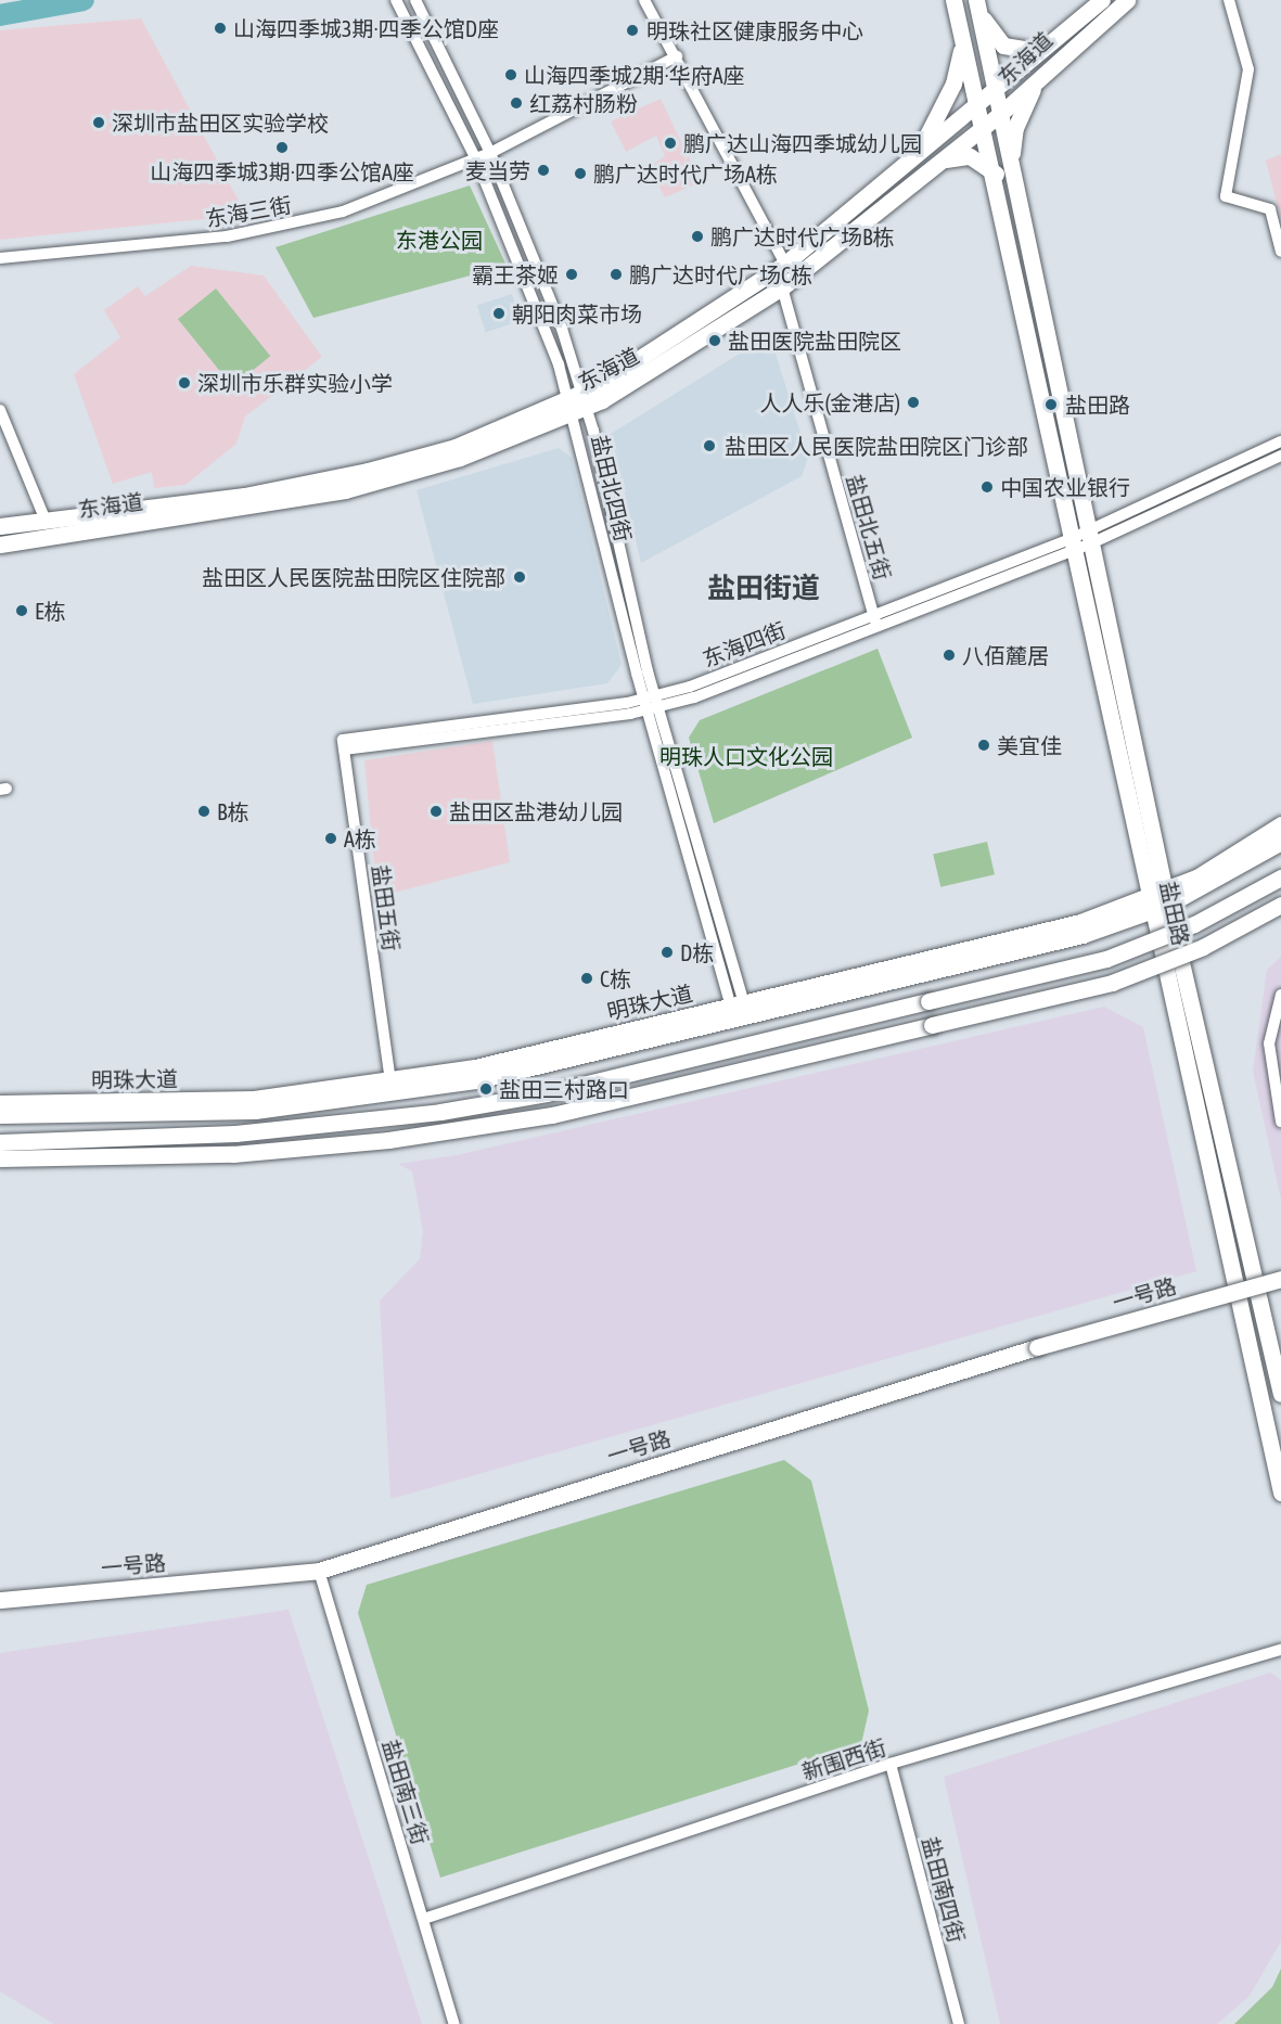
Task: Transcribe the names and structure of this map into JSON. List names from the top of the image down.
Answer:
{
  "streets": {
    "street": [
      "东海道",
      "东海三街",
      "盐田北四街",
      "盐田北五街",
      "东海四街",
      "盐田五街",
      "盐田路",
      "明珠大道",
      "一号路",
      "新围西街",
      "盐田南三街",
      "盐田南四街"
    ]
  },
  "crossings": [
    ["东海道", "盐田北四街"],
    ["东海道", "盐田北五街"],
    ["东海道", "盐田路"],
    ["东海三街", "盐田北四街"],
    ["盐田北四街", "东海四街"],
    ["盐田北四街", "明珠大道"],
    ["盐田北五街", "东海四街"],
    ["东海四街", "盐田五街"],
    ["东海四街", "盐田路"],
    ["盐田五街", "明珠大道"],
    ["盐田路", "明珠大道"],
    ["一号路", "盐田南三街"],
    ["新围西街", "盐田南三街"],
    ["新围西街", "盐田南四街"]
  ],
  "districts": ["盐田街道"],
  "parks": ["东港公园", "明珠人口文化公园"],
  "places": [
    "山海四季城3期·四季公馆D座",
    "明珠社区健康服务中心",
    "山海四季城2期·华府A座",
    "红荔村肠粉",
    "深圳市盐田区实验学校",
    "鹏广达山海四季城幼儿园",
    "山海四季城3期·四季公馆A座",
    "麦当劳",
    "鹏广达时代广场A栋",
    "鹏广达时代广场B栋",
    "霸王茶姬",
    "鹏广达时代广场C栋",
    "朝阳肉菜市场",
    "盐田医院盐田院区",
    "深圳市乐群实验小学",
    "人人乐(金港店)",
    "盐田路",
    "盐田区人民医院盐田院区门诊部",
    "中国农业银行",
    "盐田区人民医院盐田院区住院部",
    "E栋",
    "八佰麓居",
    "美宜佳",
    "B栋",
    "盐田区盐港幼儿园",
    "A栋",
    "D栋",
    "C栋",
    "盐田三村路口"
  ]
}
